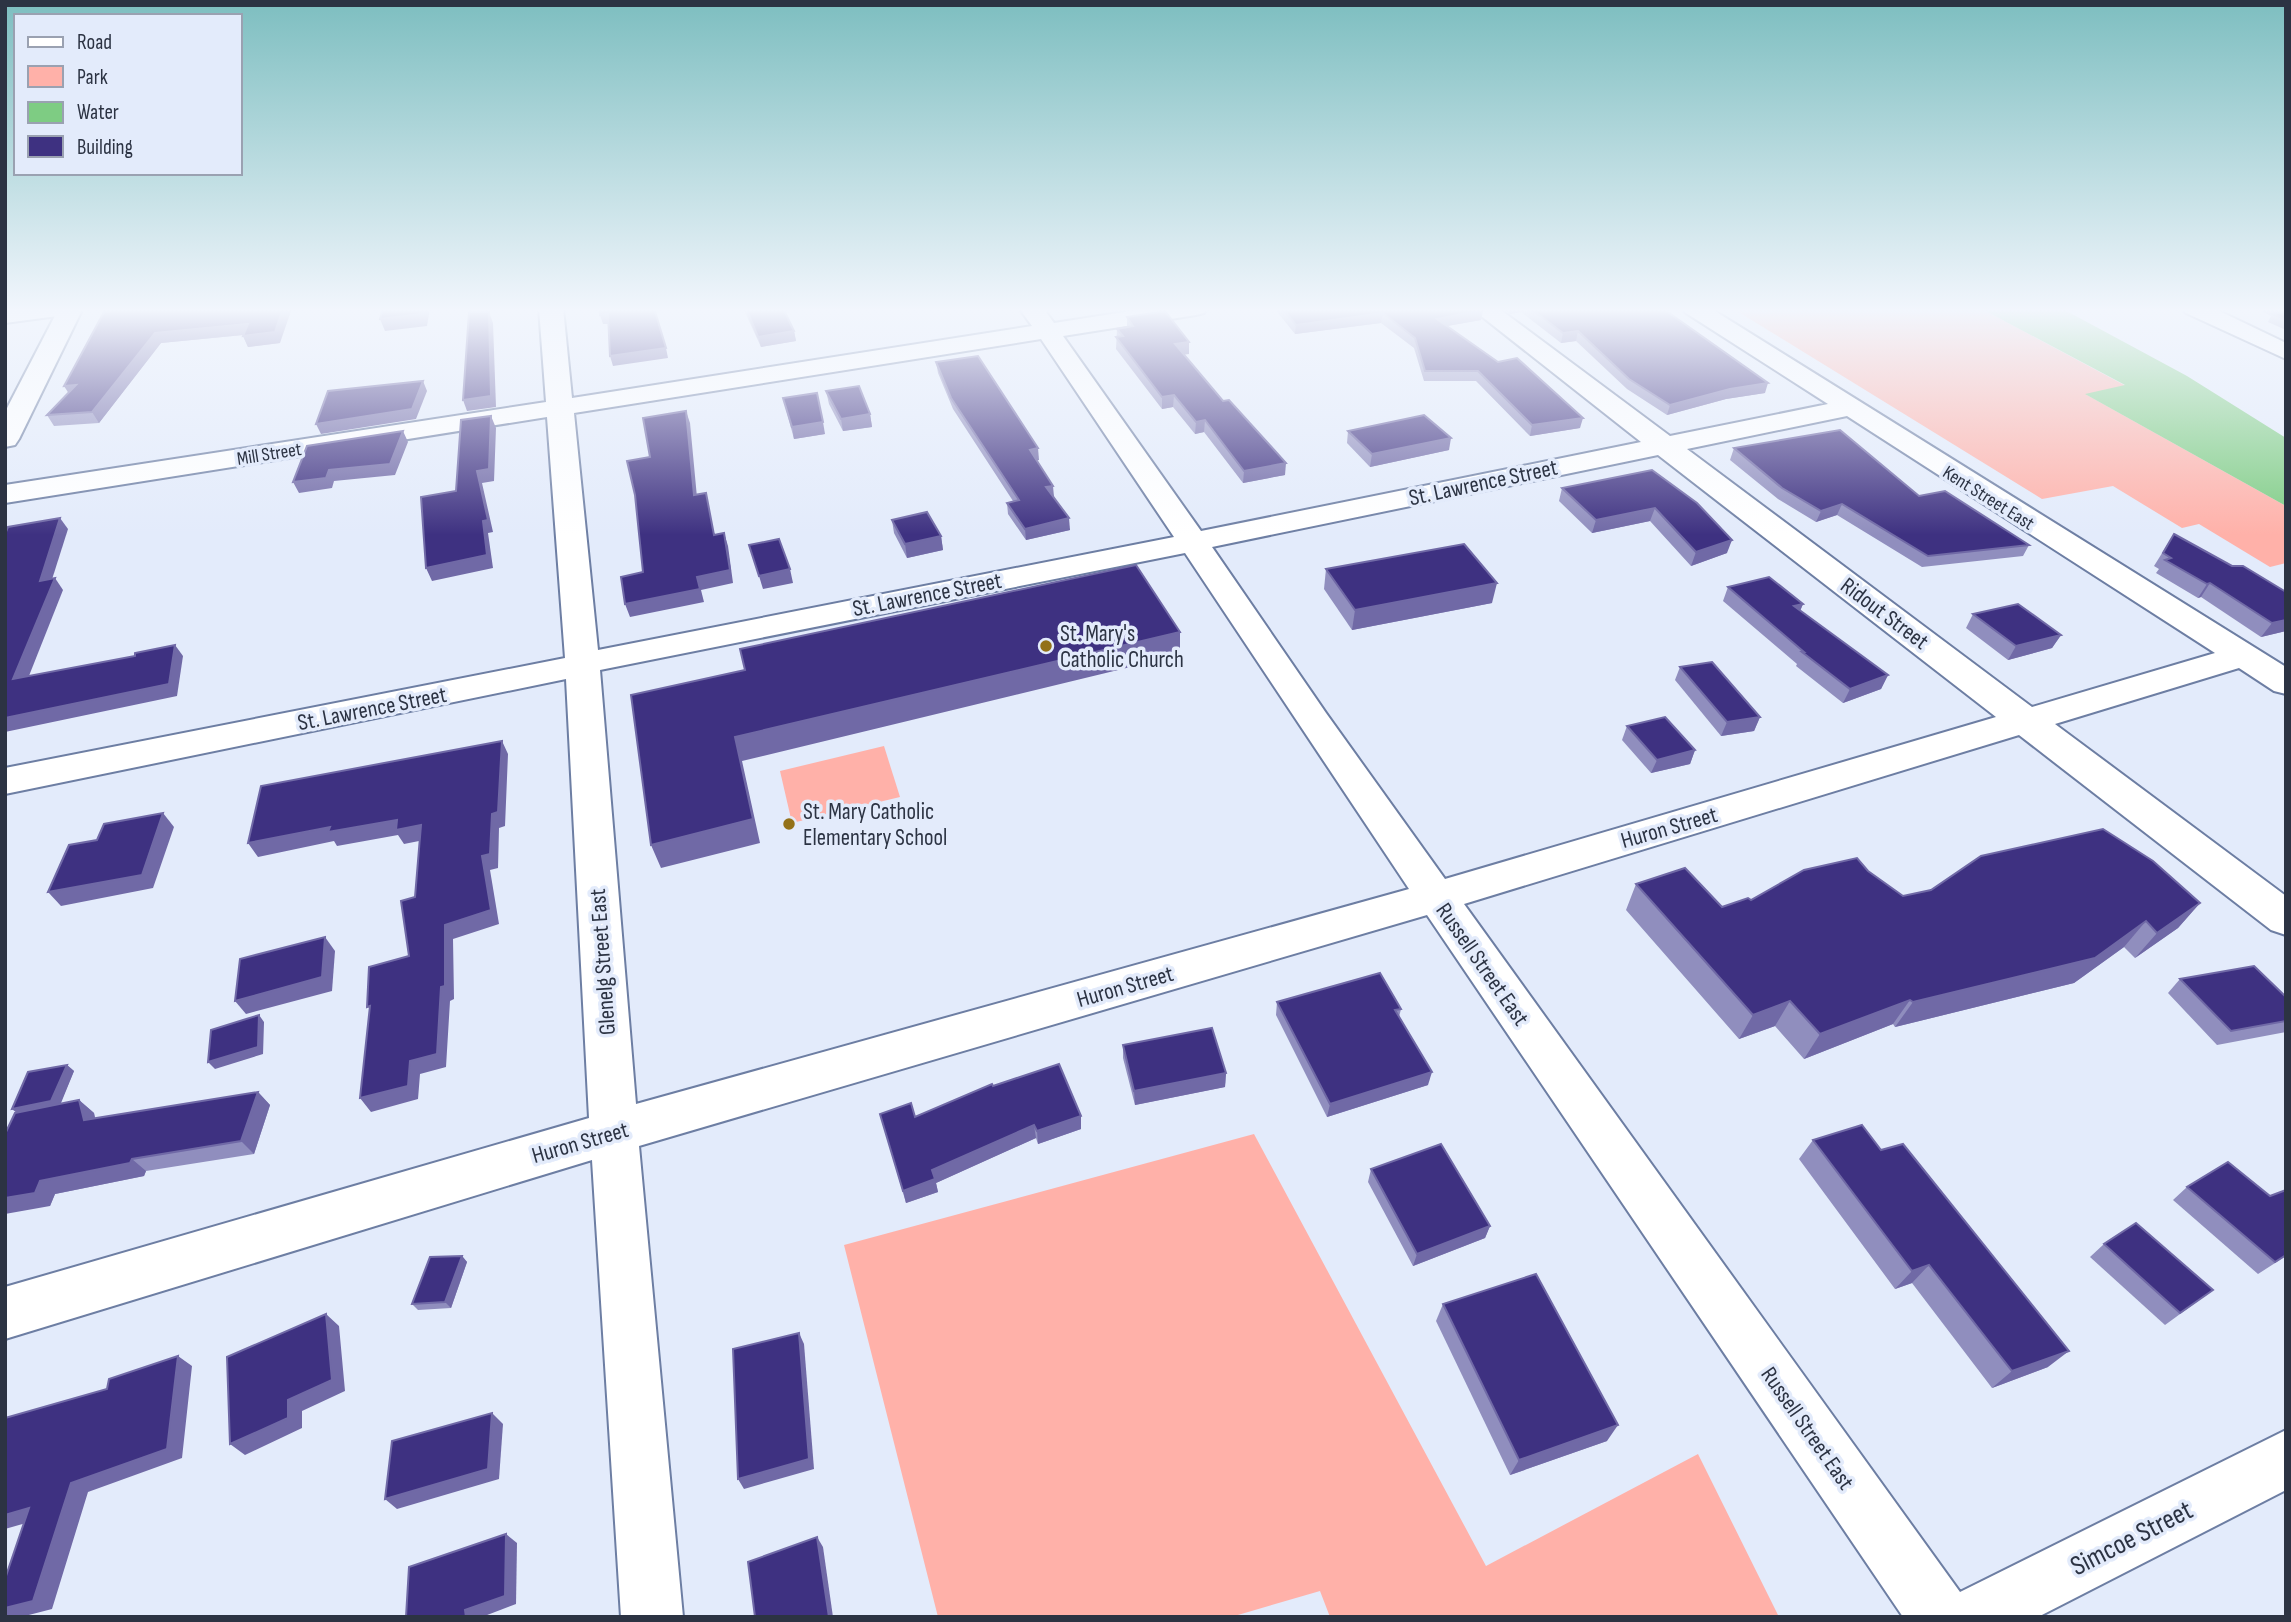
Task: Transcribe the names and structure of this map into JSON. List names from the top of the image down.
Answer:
{
  "streets": {
    "street": [
      "Mill Street",
      "St. Lawrence Street",
      "Kent Street East",
      "Ridout Street",
      "Huron Street",
      "Glenelg Street East",
      "Russell Street East",
      "Simcoe Street"
    ]
  },
  "crossings": [
    ["Mill Street", "Glenelg Street East"],
    ["St. Lawrence Street", "Kent Street East"],
    ["St. Lawrence Street", "Ridout Street"],
    ["St. Lawrence Street", "Glenelg Street East"],
    ["St. Lawrence Street", "Russell Street East"],
    ["Kent Street East", "Huron Street"],
    ["Ridout Street", "Huron Street"],
    ["Huron Street", "Glenelg Street East"],
    ["Huron Street", "Russell Street East"]
  ],
  "places": ["St. Mary's Catholic Church", "St. Mary Catholic Elementary School"],
  "legend": [
    "Road",
    "Park",
    "Water",
    "Building"
  ]
}
